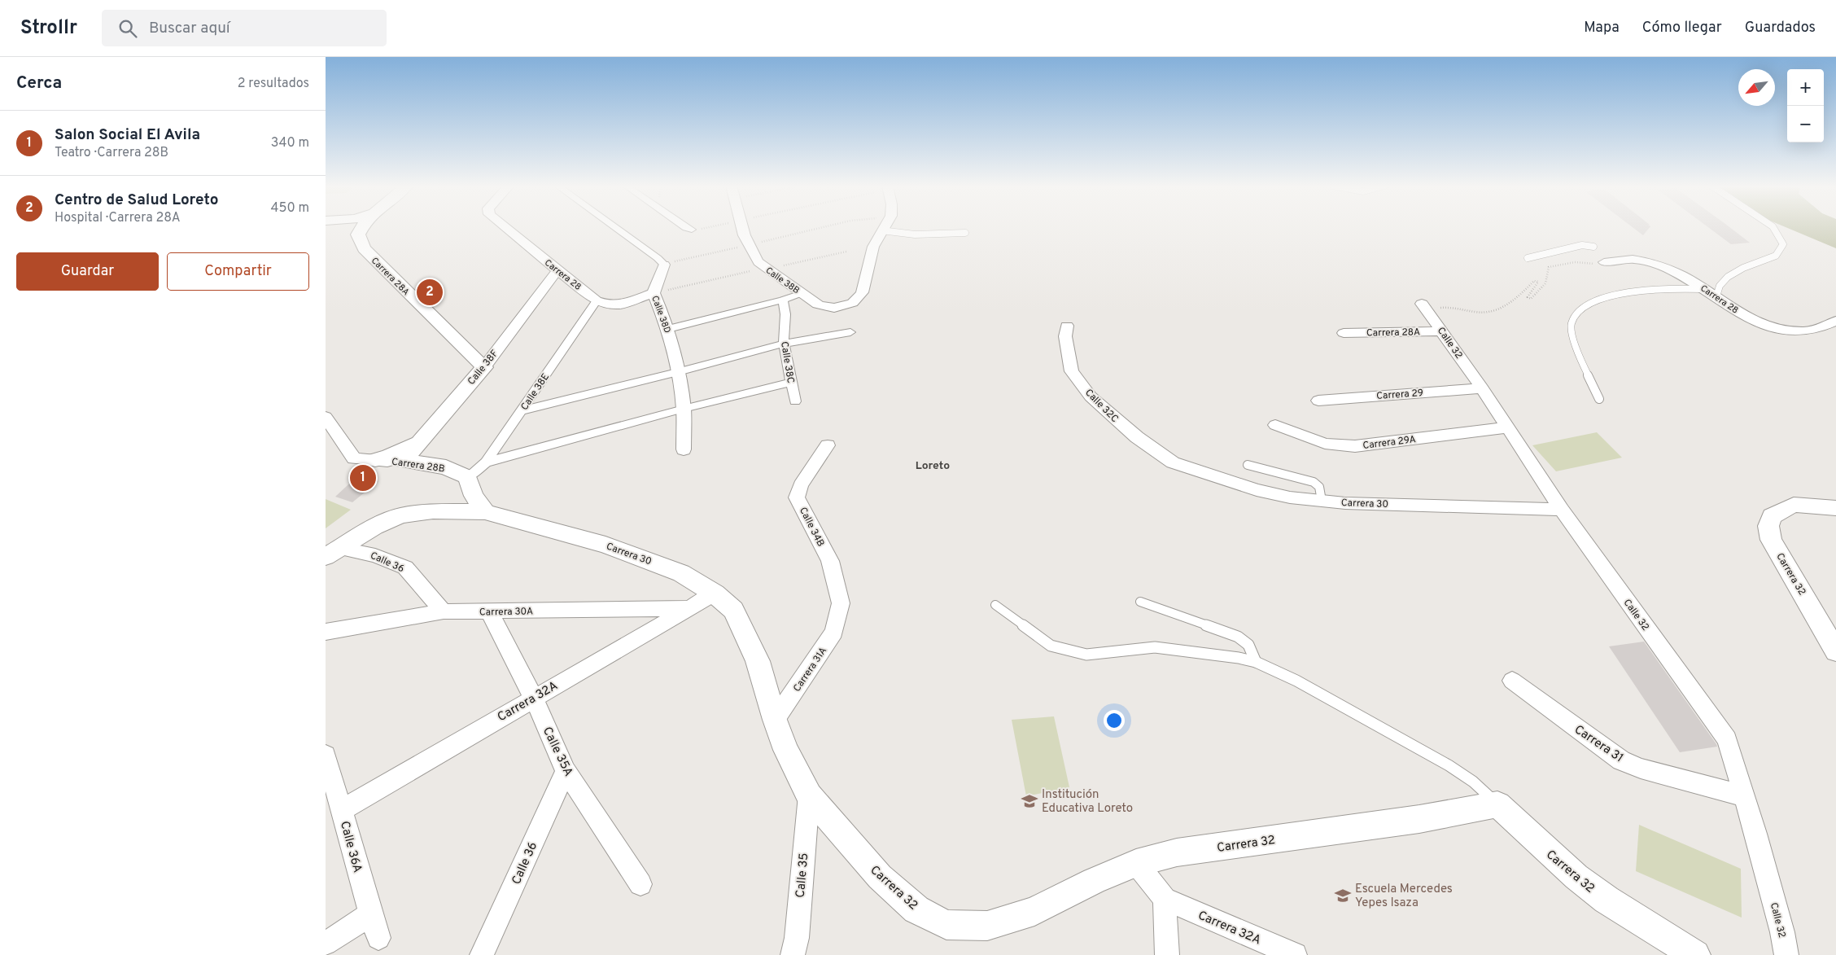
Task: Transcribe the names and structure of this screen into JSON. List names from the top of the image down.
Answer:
{
  "streets": {
    "street": [
      "Carrera 28",
      "Carrera 28A",
      "Calle 38B",
      "Calle 38D",
      "Calle 32",
      "Calle 38C",
      "Calle 38F",
      "Calle 38E",
      "Carrera 29",
      "Calle 32C",
      "Carrera 29A",
      "Carrera 28B",
      "Carrera 30",
      "Calle 34B",
      "Calle 36",
      "Carrera 32",
      "Carrera 30A",
      "Carrera 31A",
      "Carrera 32A",
      "Carrera 31",
      "Calle 35A",
      "Calle 36A",
      "Calle 35"
    ]
  },
  "crossings": [
    ["Carrera 28", "Calle 38D"],
    ["Carrera 28", "Calle 38F"],
    ["Carrera 28", "Calle 38E"],
    ["Carrera 28A", "Calle 32"],
    ["Carrera 28A", "Calle 38F"],
    ["Calle 32", "Carrera 29"],
    ["Calle 32", "Carrera 29A"],
    ["Calle 32", "Carrera 30"],
    ["Calle 32", "Carrera 31"],
    ["Calle 38F", "Carrera 28B"],
    ["Calle 38E", "Carrera 28B"],
    ["Calle 32C", "Carrera 30"],
    ["Carrera 30", "Calle 36"],
    ["Carrera 30", "Carrera 32"],
    ["Carrera 30", "Carrera 31A"],
    ["Carrera 30", "Carrera 32A"],
    ["Carrera 30", "Calle 35"],
    ["Calle 34B", "Carrera 31A"],
    ["Calle 36", "Carrera 30A"],
    ["Calle 36", "Calle 35A"],
    ["Carrera 32", "Calle 35"],
    ["Carrera 30A", "Carrera 32A"],
    ["Carrera 30A", "Calle 35A"],
    ["Carrera 32A", "Calle 35A"],
    ["Carrera 32A", "Calle 36A"]
  ],
  "districts": ["Loreto"],
  "places": {
    "school or university": ["Institución Educativa Loreto", "Escuela Mercedes Yepes Isaza"]
  },
  "north": "bottom left",
  "page": {
    "header": "Strollr",
    "search": "Buscar aquí",
    "nav": ["Mapa", "Cómo llegar", "Guardados"],
    "heading": ["Cerca", "2 resultados"],
    "map_buttons": ["+", "−"],
    "list": [
      {
        "mark": "1",
        "name": "Salon Social El Avila",
        "note": "Teatro · Carrera 28B",
        "value": "340 m"
      },
      {
        "mark": "2",
        "name": "Centro de Salud Loreto",
        "note": "Hospital · Carrera 28A",
        "value": "450 m"
      }
    ],
    "buttons": ["Guardar", "Compartir"],
    "pins": ["2", "1"]
  }
}
